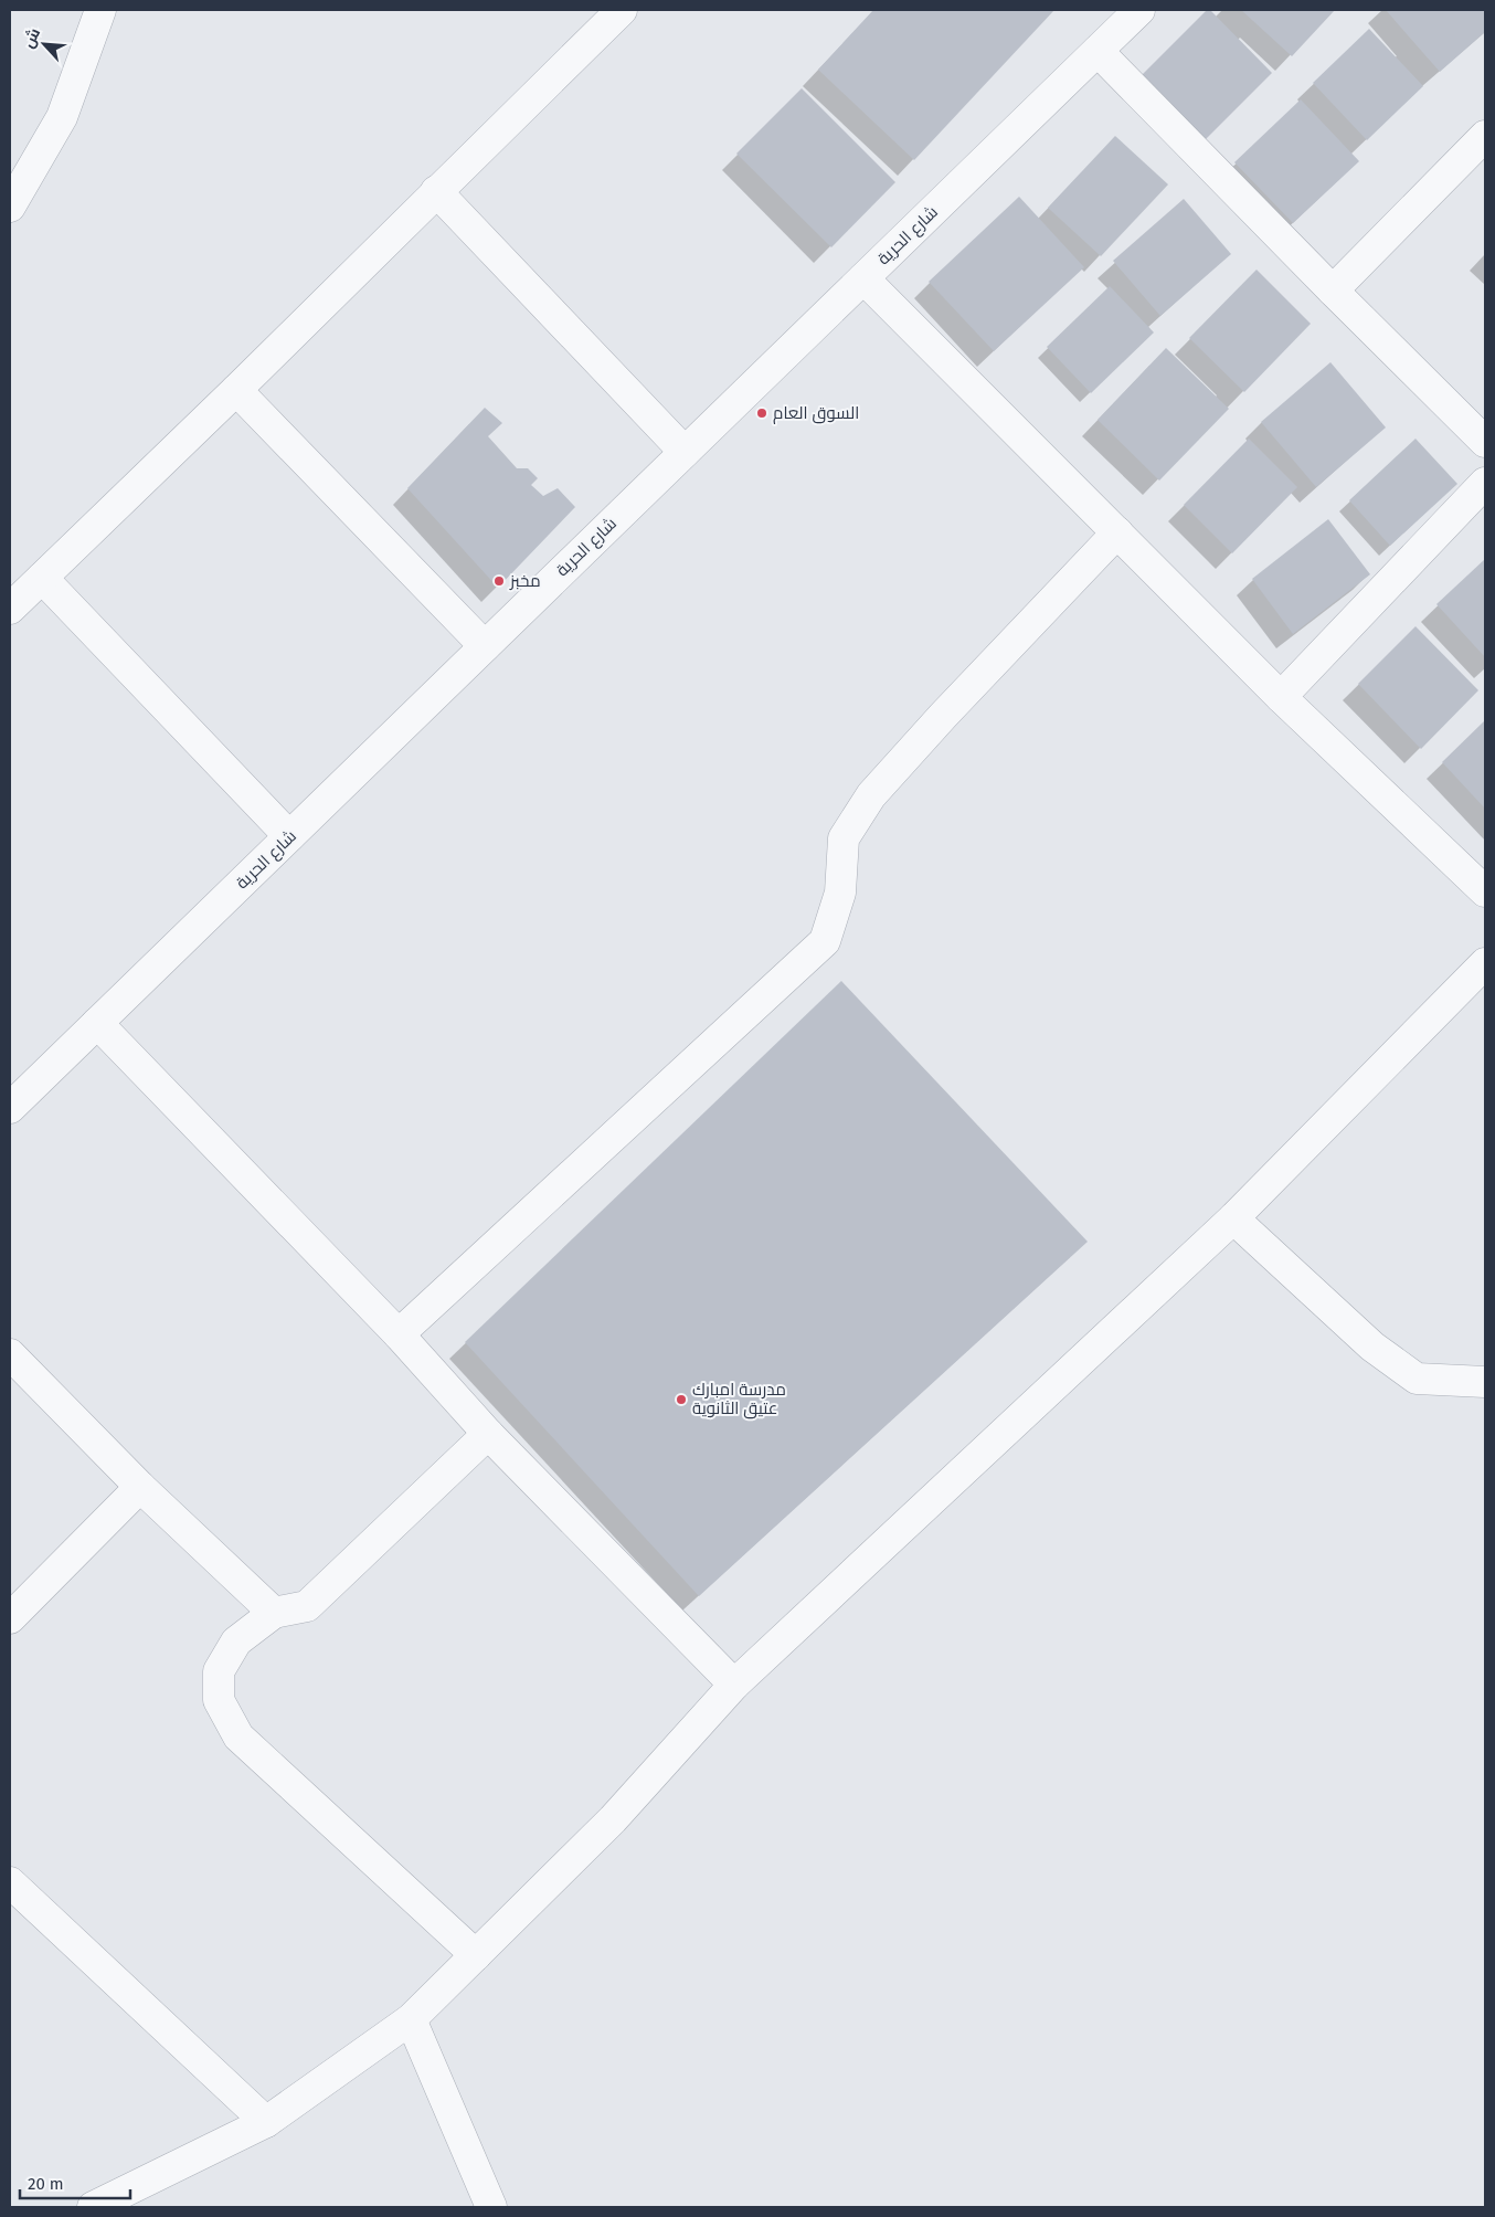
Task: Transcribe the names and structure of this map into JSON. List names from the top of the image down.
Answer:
{
  "streets": {
    "street": ["شارع الحرية"]
  },
  "places": ["السوق العام", "مخبز", "مدرسة امبارك عتيق الثانوية"],
  "scale_bar": "20 m",
  "north": "top left"
}
